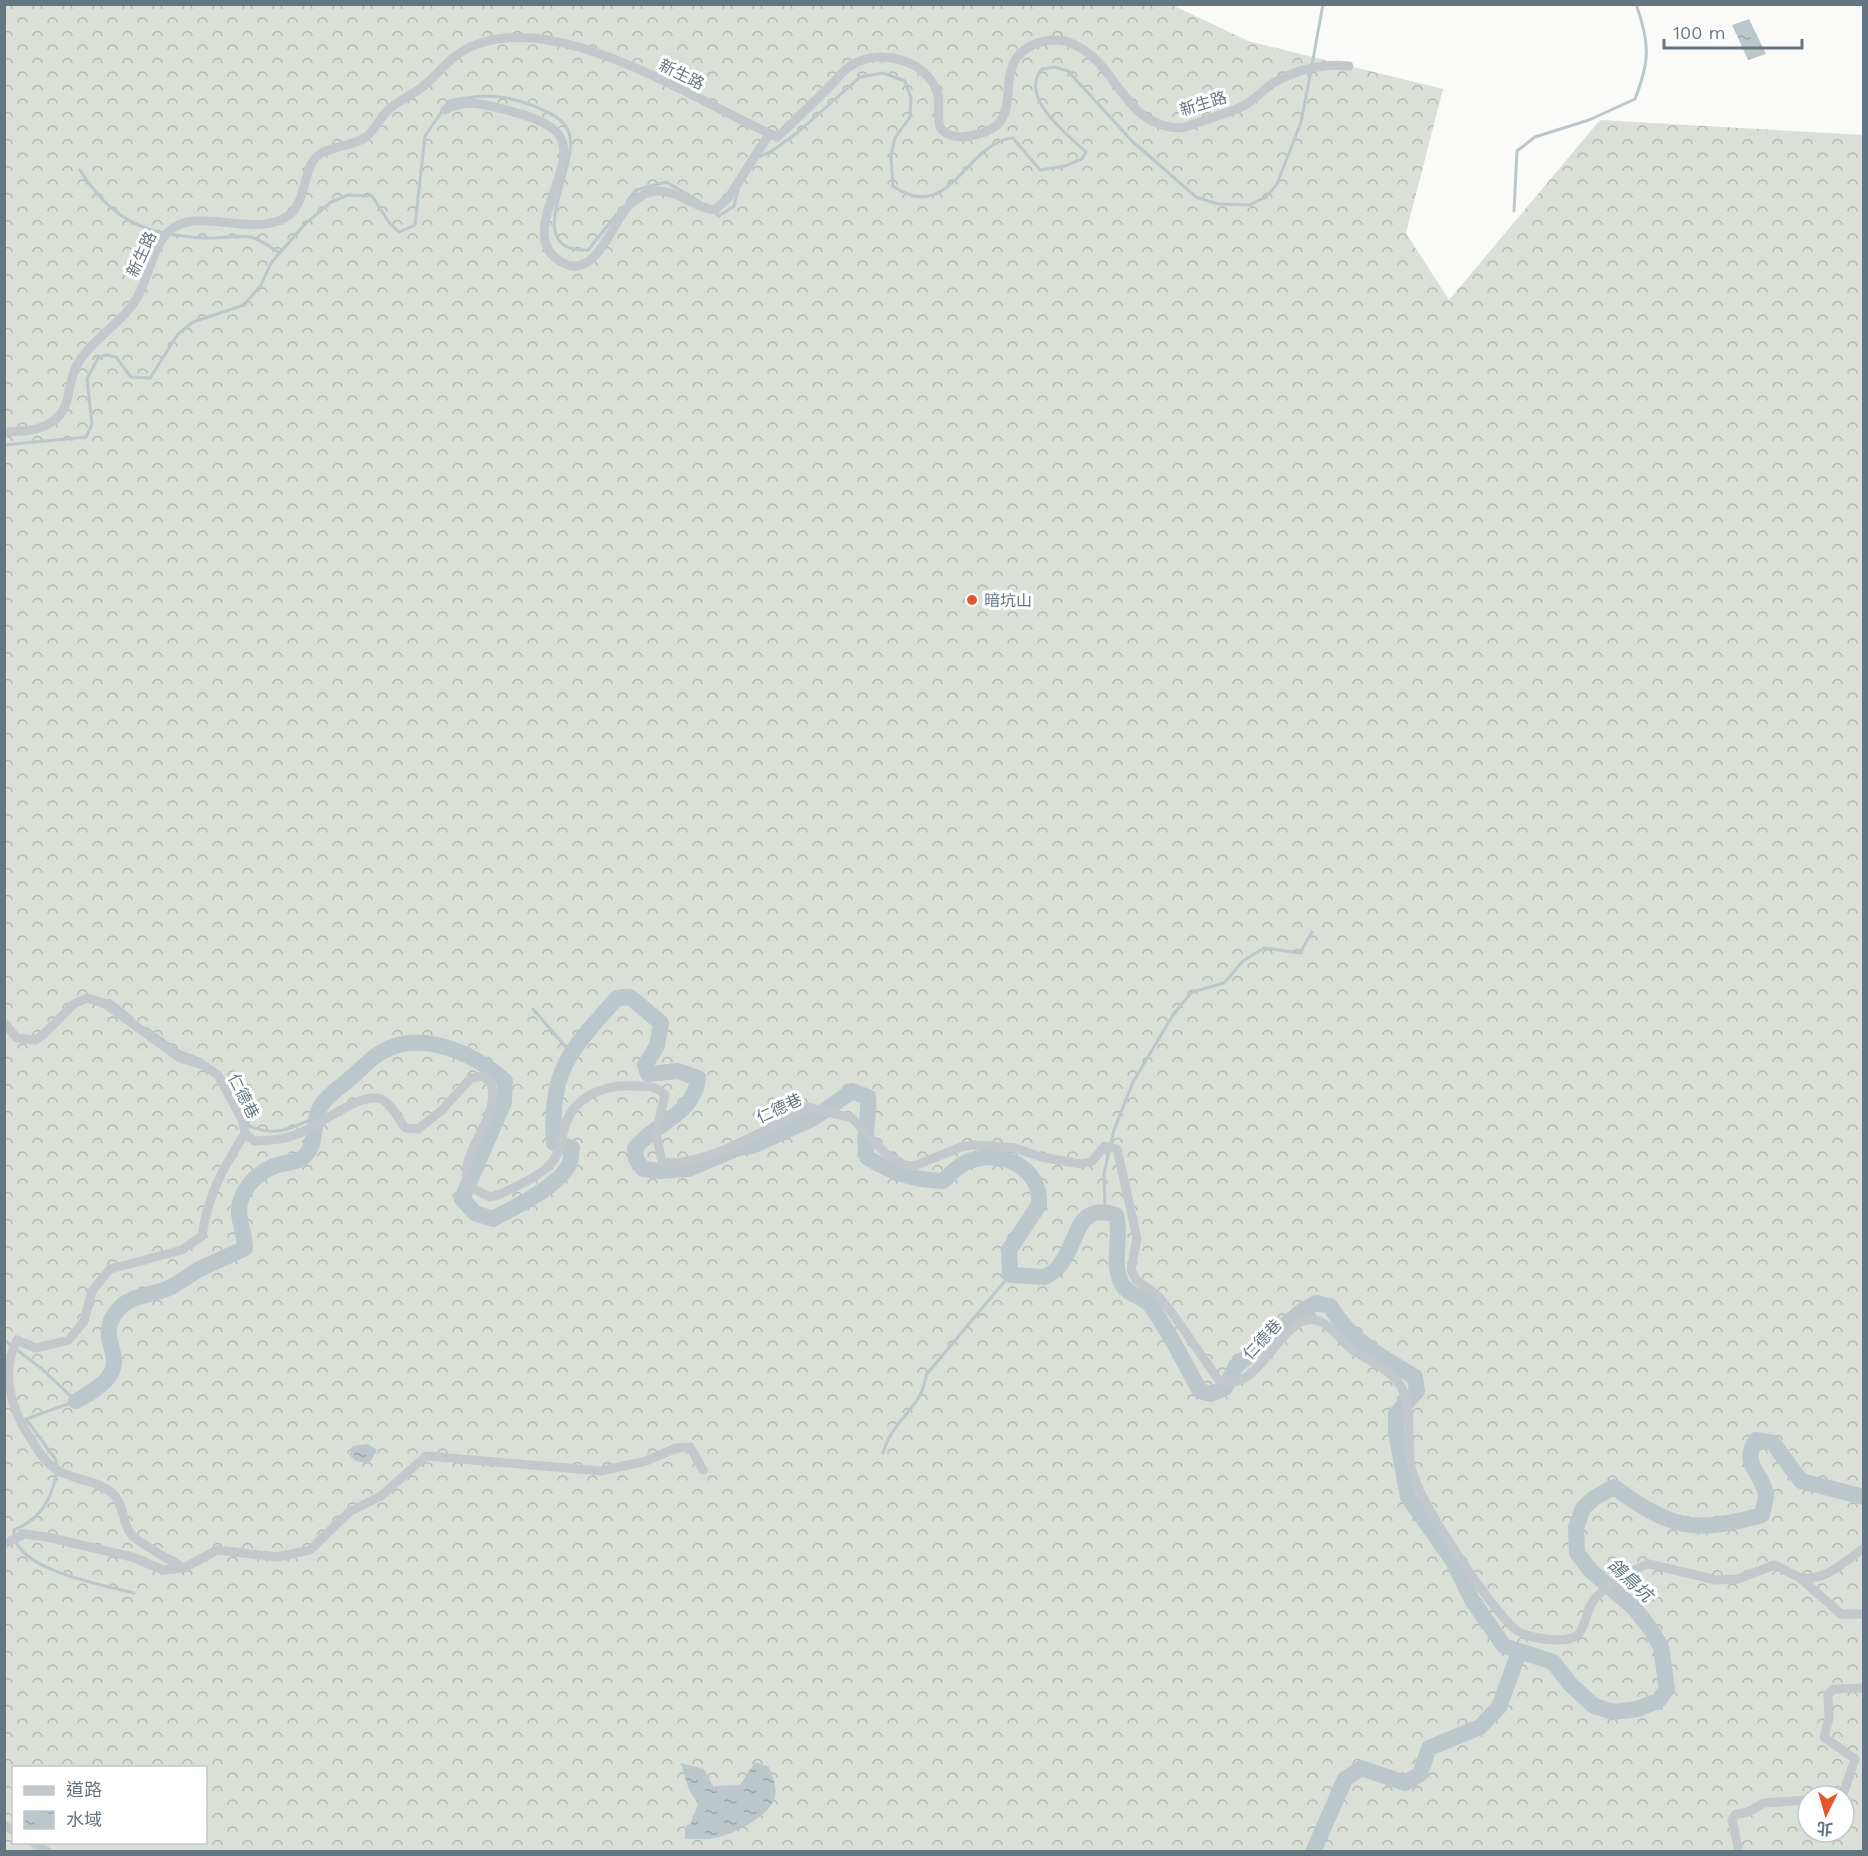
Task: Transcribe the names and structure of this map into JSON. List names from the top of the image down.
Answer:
{
  "streets": {
    "street": ["新生路", "仁德巷"]
  },
  "water": ["鴿鳥坑"],
  "places": ["暗坑山"],
  "legend": ["道路", "水域"],
  "scale_bar": "100 m",
  "north": "bottom"
}
